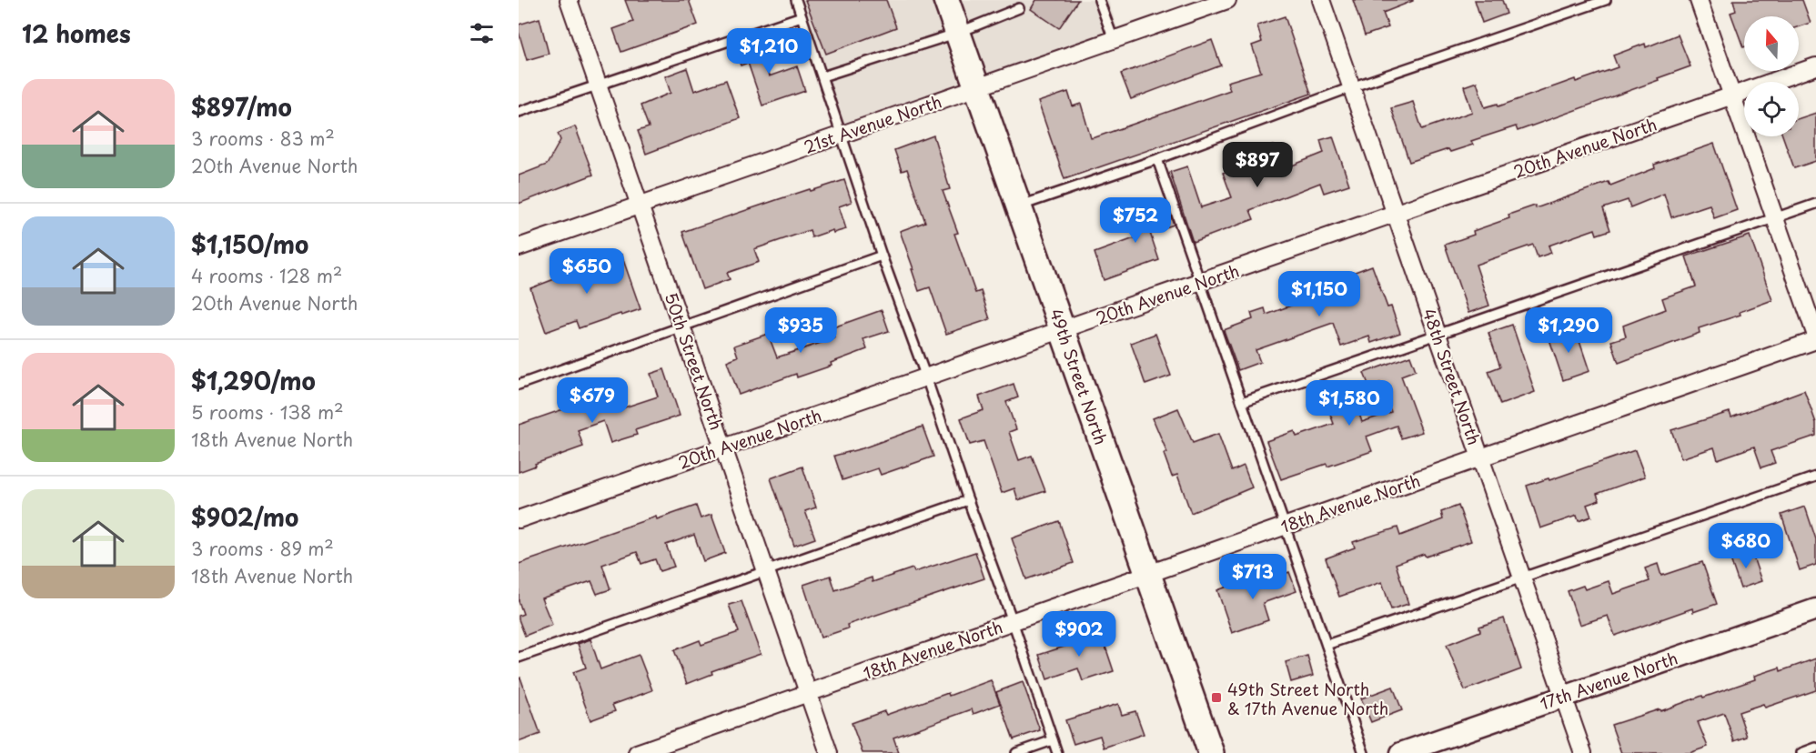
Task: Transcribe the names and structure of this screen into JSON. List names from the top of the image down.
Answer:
{
  "streets": {
    "main road": ["49th Street North"],
    "street": [
      "21st Avenue North",
      "20th Avenue North",
      "50th Street North",
      "48th Street North",
      "18th Avenue North",
      "17th Avenue North"
    ]
  },
  "crossings": [
    ["21st Avenue North", "50th Street North"],
    ["21st Avenue North", "49th Street North"],
    ["20th Avenue North", "50th Street North"],
    ["20th Avenue North", "49th Street North"],
    ["20th Avenue North", "48th Street North"],
    ["50th Street North", "18th Avenue North"],
    ["49th Street North", "18th Avenue North"],
    ["48th Street North", "18th Avenue North"],
    ["48th Street North", "17th Avenue North"]
  ],
  "places": {
    "transit": ["49th Street North & 17th Avenue North"]
  },
  "north": "top",
  "page": {
    "heading": "12 homes",
    "price": [
      "$1,210",
      "$897",
      "$752",
      "$650",
      "$1,150",
      "$935",
      "$1,290",
      "$679",
      "$1,580",
      "$680",
      "$713",
      "$902"
    ],
    "list": [
      {
        "name": "$897/mo",
        "note": "3 rooms · 83 m² · 20th Avenue North"
      },
      {
        "name": "$1,150/mo",
        "note": "4 rooms · 128 m² · 20th Avenue North"
      },
      {
        "name": "$1,290/mo",
        "note": "5 rooms · 138 m² · 18th Avenue North"
      },
      {
        "name": "$902/mo",
        "note": "3 rooms · 89 m² · 18th Avenue North"
      }
    ]
  }
}
